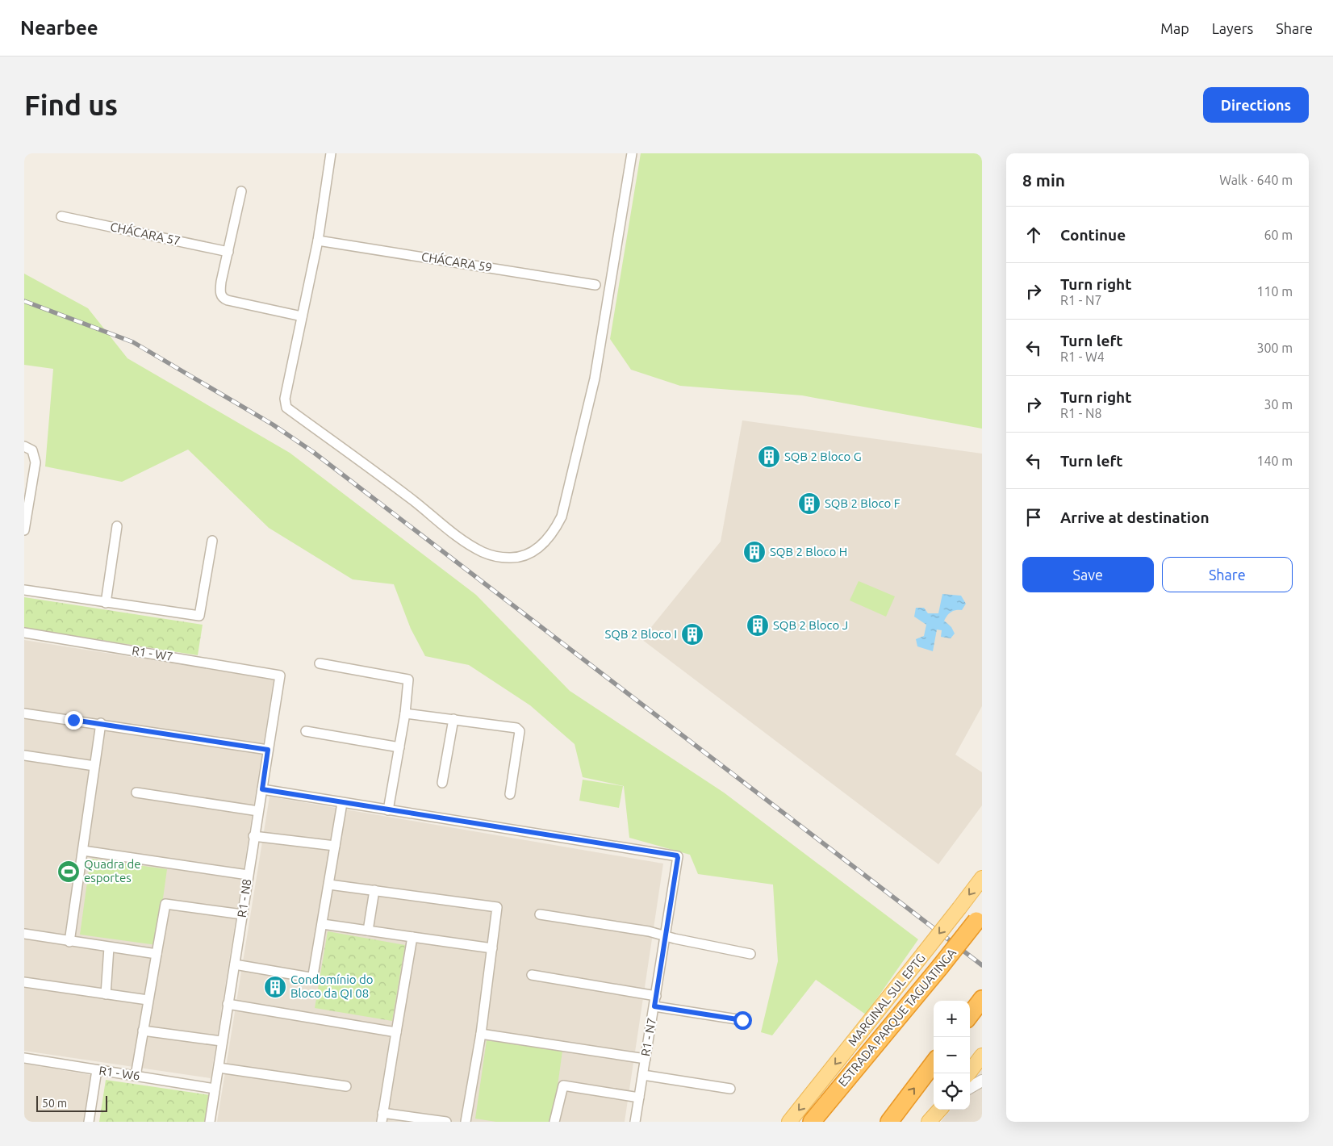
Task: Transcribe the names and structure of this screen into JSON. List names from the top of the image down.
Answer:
{
  "streets": {
    "highway": ["ESTRADA PARQUE TAGUATINGA"],
    "main road": ["MARGINAL SUL EPTG"],
    "street": [
      "CHÁCARA 57",
      "CHÁCARA 59",
      "R1 - W7",
      "R1 - N8",
      "R1 - N7",
      "R1 - W6"
    ]
  },
  "crossings": [
    ["R1 - W7", "R1 - N8"],
    ["R1 - N8", "R1 - W6"]
  ],
  "one_way": ["MARGINAL SUL EPTG"],
  "places": {
    "building": [
      "SQB 2 Bloco G",
      "SQB 2 Bloco F",
      "SQB 2 Bloco H",
      "SQB 2 Bloco J",
      "SQB 2 Bloco I",
      "Condomínio do Bloco da QI 08"
    ],
    "sports": ["Quadra de esportes"]
  },
  "scale_bar": "50 m",
  "page": {
    "header": "Nearbee",
    "nav": ["Map", "Layers", "Share"],
    "buttons": [
      "Directions",
      ["Save", "Share"]
    ],
    "title": "Find us",
    "heading": ["8 min", "Walk · 640 m"],
    "list": [
      ["Continue", "60 m"],
      ["Turn right", "R1 - N7", "110 m"],
      ["Turn left", "R1 - W4", "300 m"],
      ["Turn right", "R1 - N8", "30 m"],
      ["Turn left", "140 m"],
      "Arrive at destination"
    ],
    "map_buttons": ["+", "−"],
    "scale": "50 m"
  }
}
